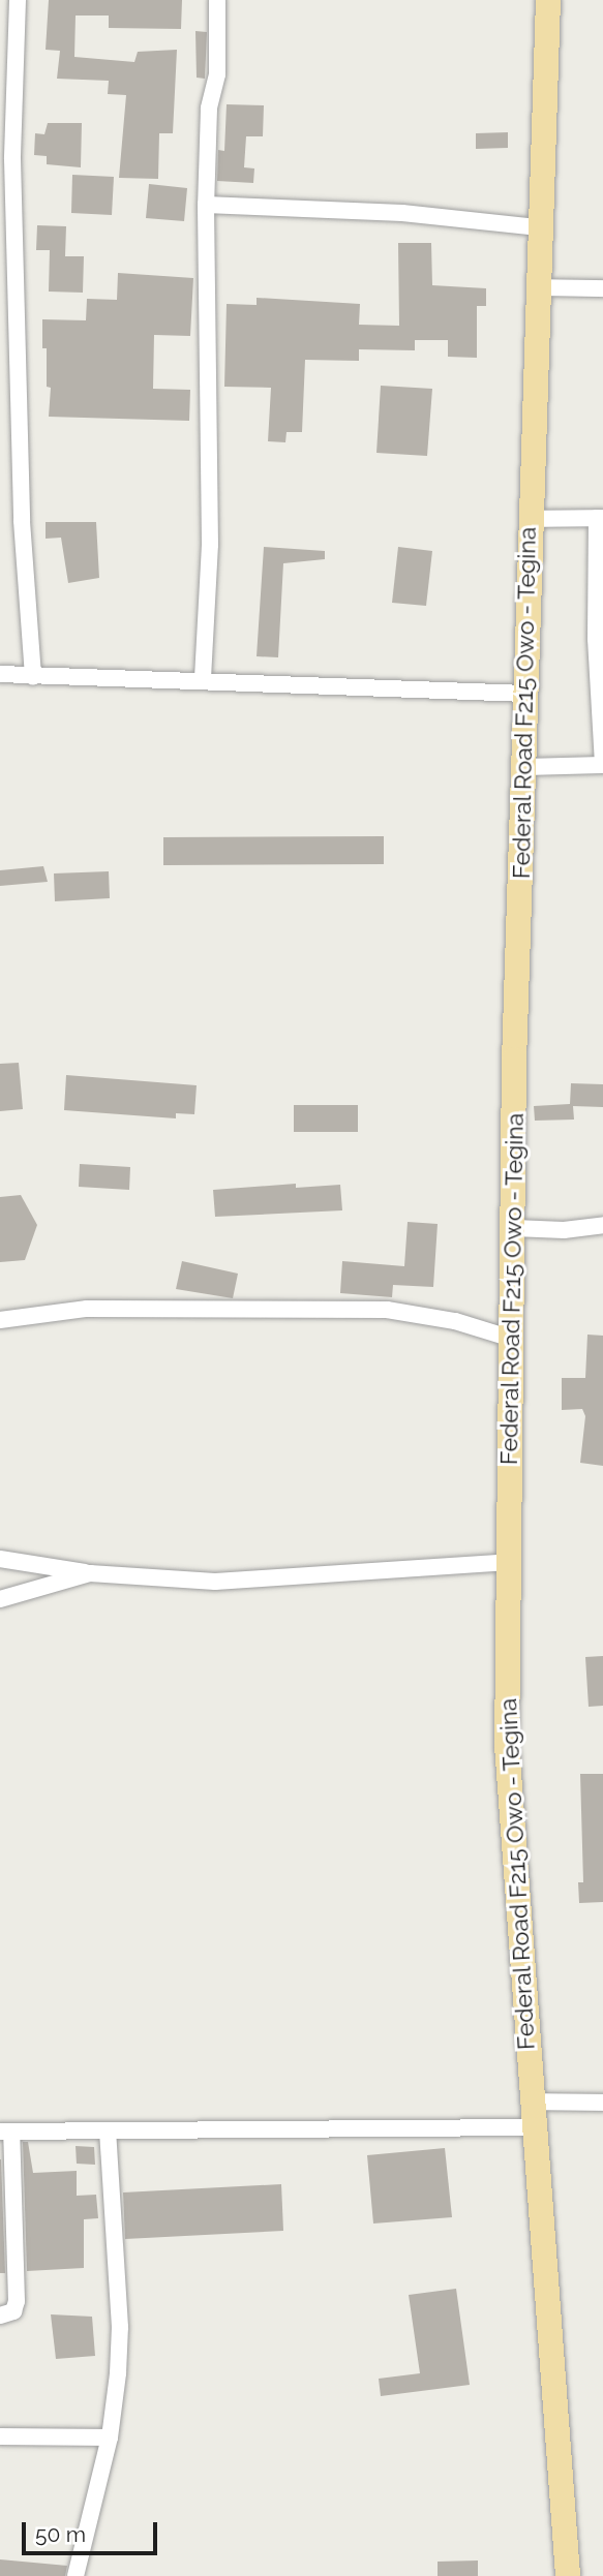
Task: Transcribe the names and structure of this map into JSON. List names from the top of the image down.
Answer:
{
  "streets": {
    "main road": ["Federal Road F215 Owo - Tegina"]
  },
  "scale_bar": "50 m"
}
